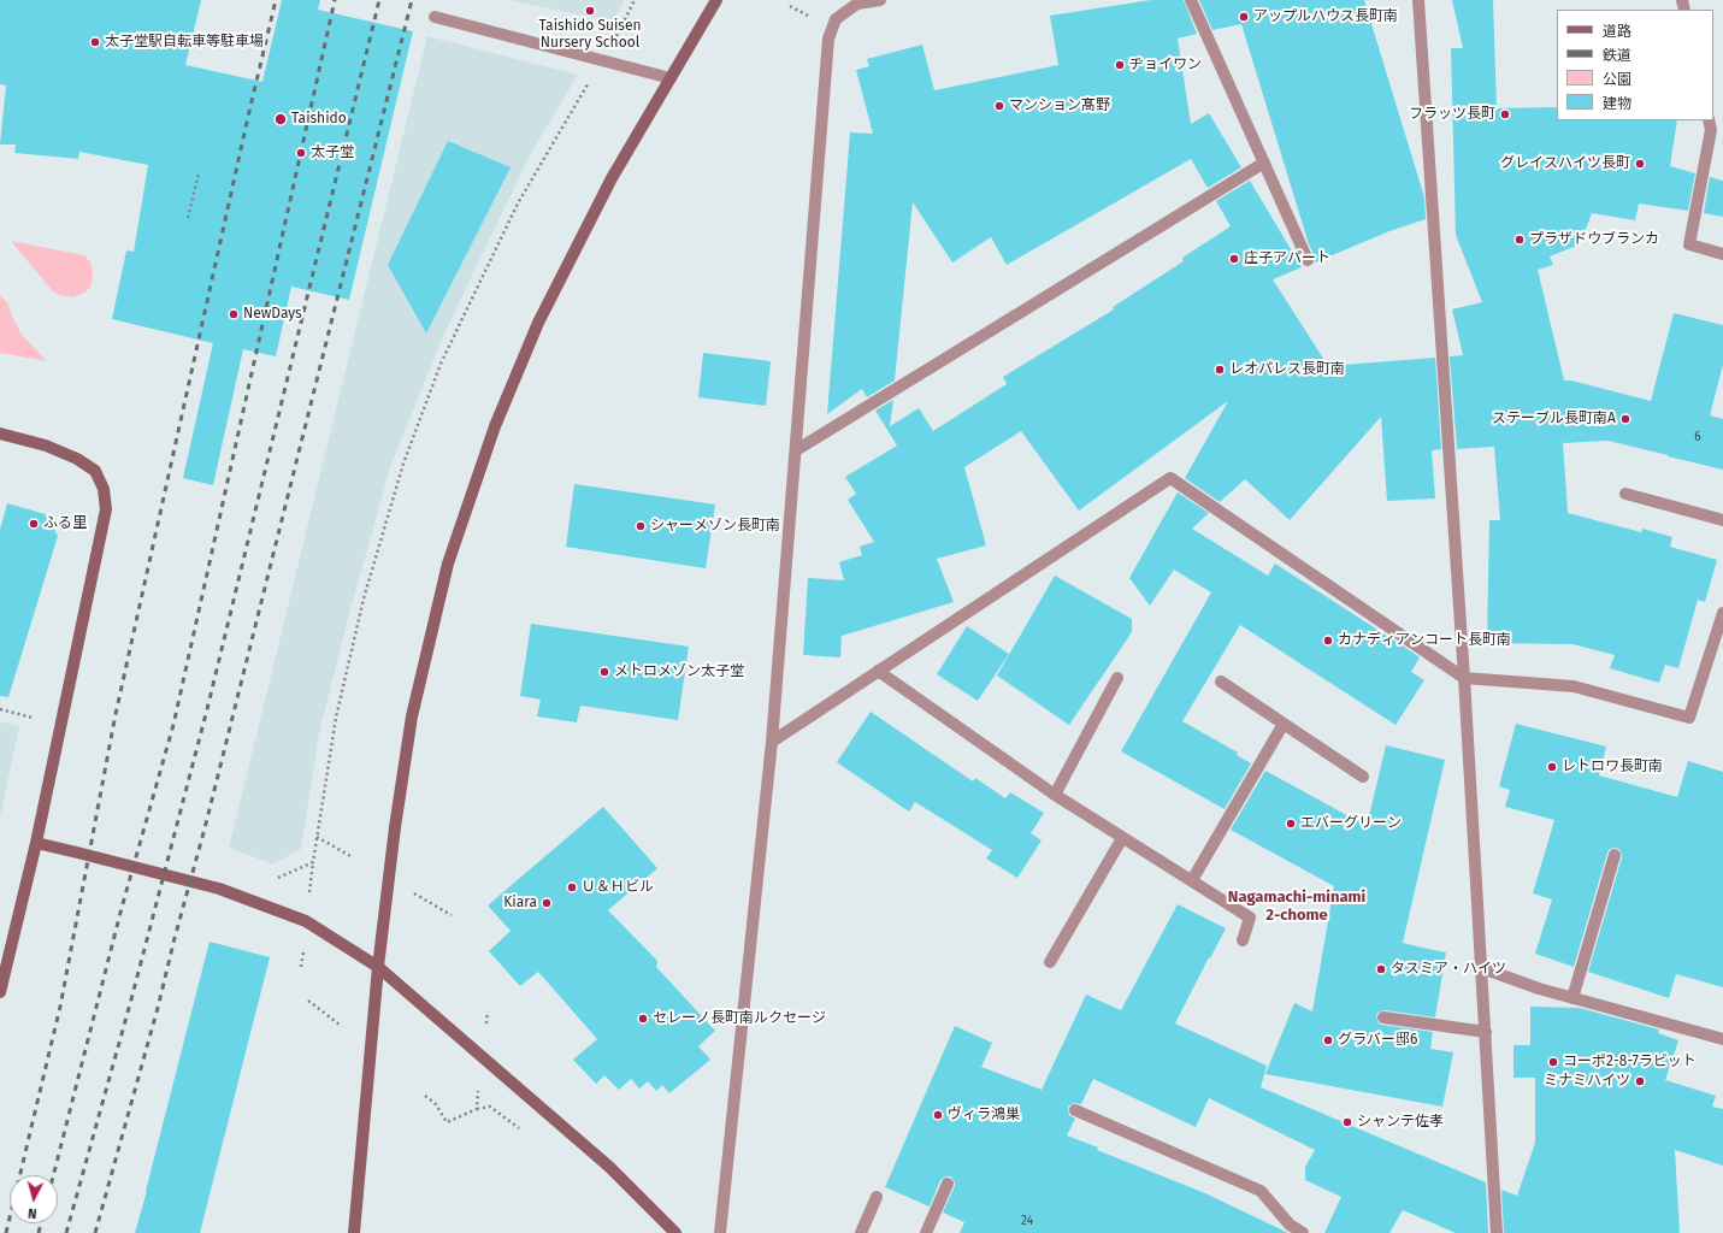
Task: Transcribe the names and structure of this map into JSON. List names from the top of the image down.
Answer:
{
  "districts": ["Nagamachi-minami 2-chome"],
  "places": [
    "Taishido Suisen Nursery School",
    "アップルハウス長町南",
    "太子堂駅自転車等駐車場",
    "ヂョイワン",
    "マンション髙野",
    "フラッツ長町",
    "Taishido",
    "太子堂",
    "グレイスハイツ長町",
    "プラザドウブランカ",
    "庄子アパート",
    "NewDays",
    "レオパレス長町南",
    "ステーブル長町南A",
    "ふる里",
    "シャーメゾン長町南",
    "カナディアンコート長町南",
    "メトロメゾン太子堂",
    "レトロワ長町南",
    "エバーグリーン",
    "Ｕ＆Ｈビル",
    "Kiara",
    "タスミア・ハイツ",
    "セレーノ長町南ルクセージ",
    "グラバー邸6",
    "コーポ2-8-7ラビット",
    "ミナミハイツ",
    "ヴィラ鴻巣",
    "シャンテ佐孝"
  ],
  "house_numbers": ["6", "24"],
  "legend": [
    "道路",
    "鉄道",
    "公園",
    "建物"
  ],
  "north": "bottom"
}
